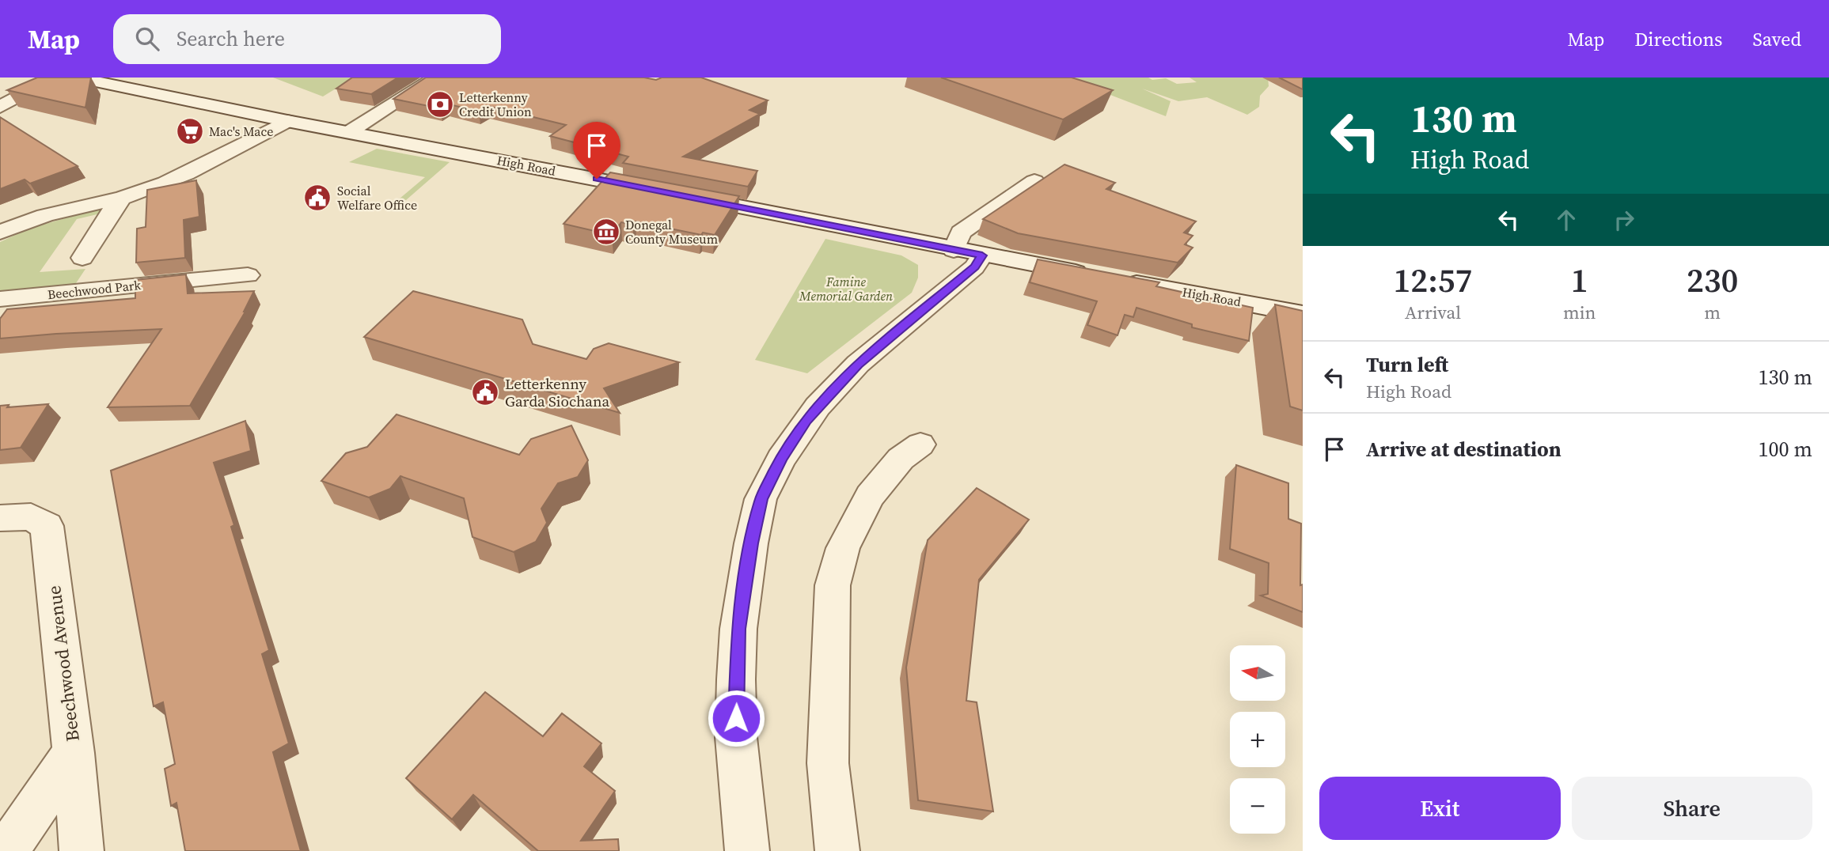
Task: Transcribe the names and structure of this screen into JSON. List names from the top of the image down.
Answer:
{
  "streets": {
    "street": ["High Road", "Beechwood Park", "Beechwood Avenue"]
  },
  "parks": ["Famine Memorial Garden"],
  "places": {
    "bank": ["Letterkenny Credit Union"],
    "supermarket": ["Mac's Mace"],
    "public building": ["Social Welfare Office", "Letterkenny Garda Siochana"],
    "museum": ["Donegal County Museum"]
  },
  "north": "left",
  "page": {
    "header": "Map",
    "search": "Search here",
    "nav": ["Map", "Directions", "Saved"],
    "turn": ["130 m", "High Road"],
    "eta": [
      "12:57",
      "Arrival",
      "1",
      "min",
      "230",
      "m"
    ],
    "list": [
      {
        "name": "Turn left",
        "note": "High Road",
        "value": "130 m"
      },
      {
        "name": "Arrive at destination",
        "value": "100 m"
      }
    ],
    "map_buttons": ["+", "−"],
    "buttons": ["Exit", "Share"]
  }
}
